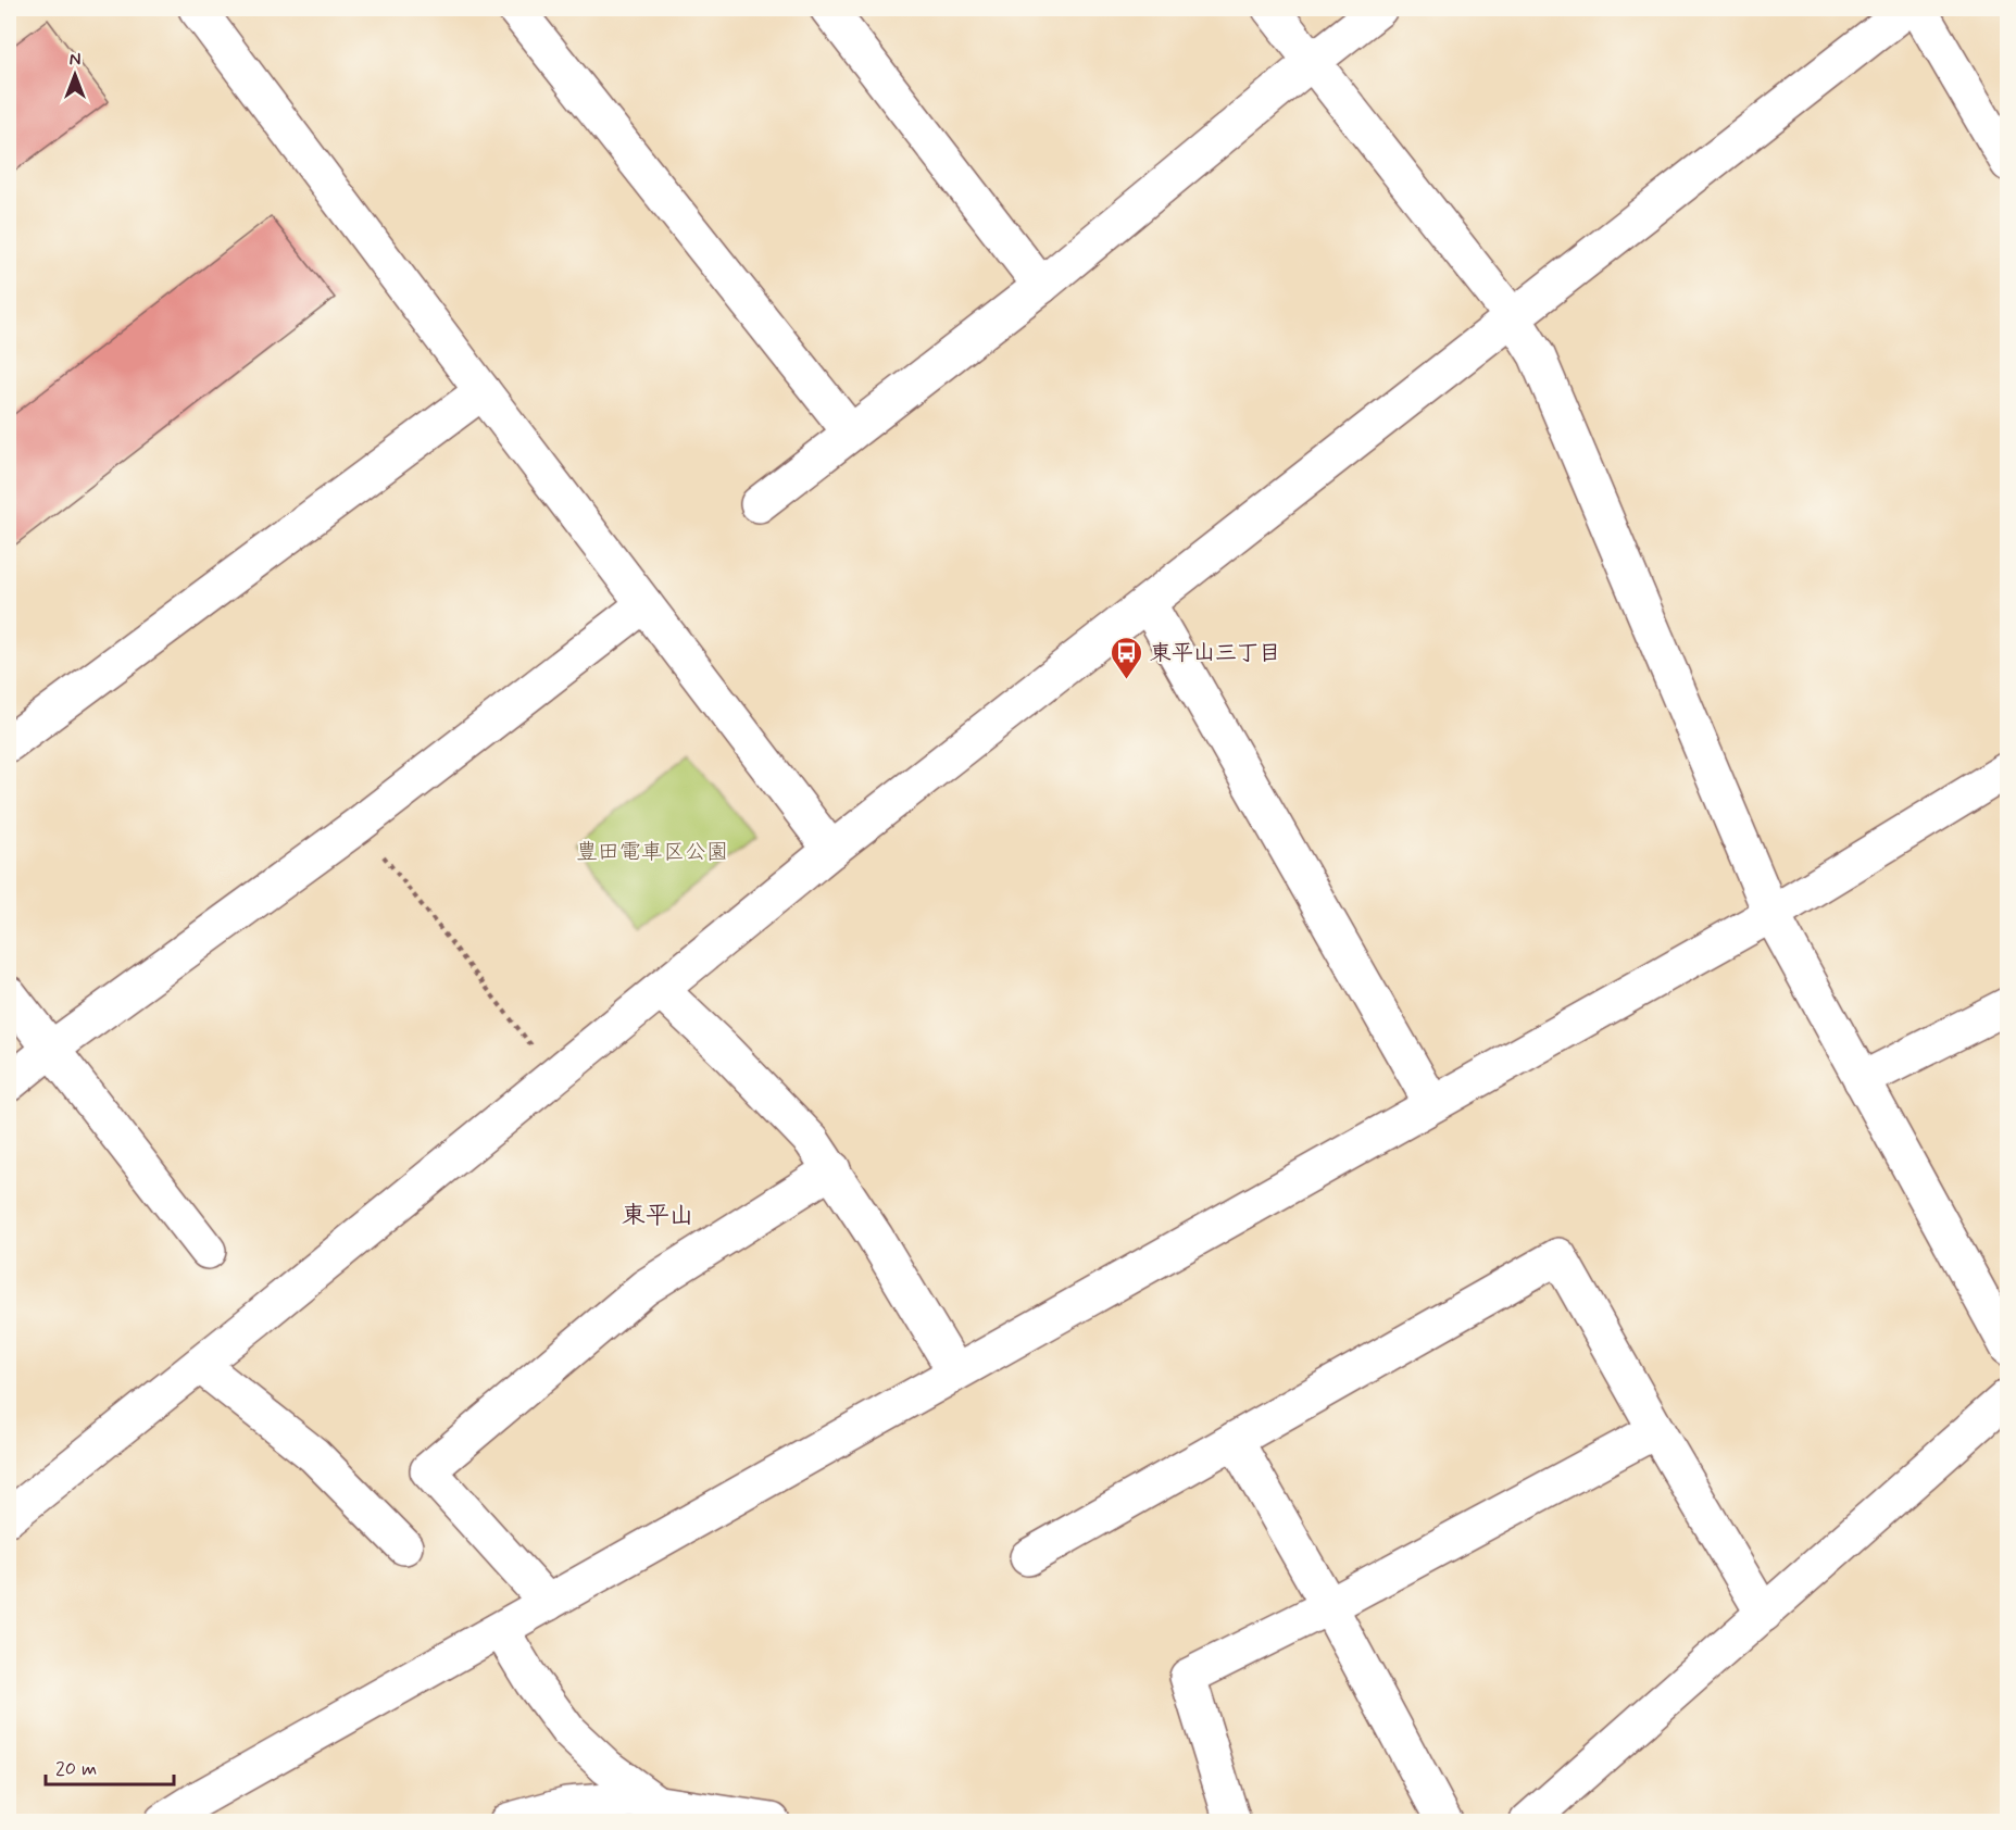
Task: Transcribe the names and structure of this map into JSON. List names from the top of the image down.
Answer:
{
  "districts": ["東平山"],
  "parks": ["豊田電車区公園"],
  "places": {
    "bus stop": ["東平山三丁目"]
  },
  "scale_bar": "20 m",
  "north": "top"
}
